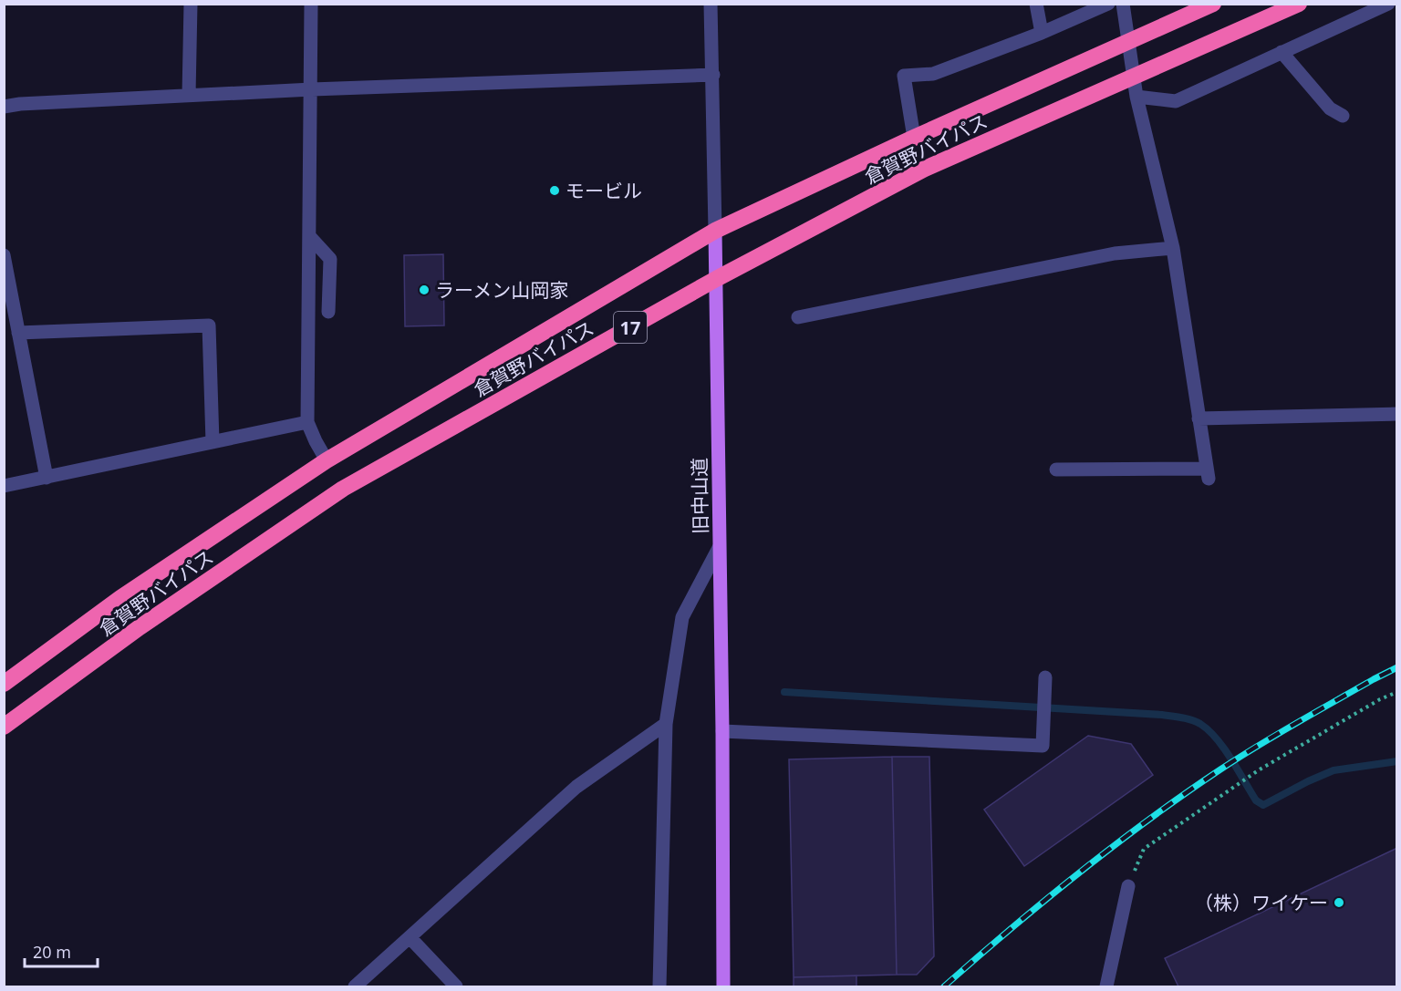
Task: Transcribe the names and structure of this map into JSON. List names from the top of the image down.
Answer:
{
  "streets": {
    "highway": ["倉賀野バイパス", "17"],
    "main road": ["旧中山道"]
  },
  "crossings": [
    ["倉賀野バイパス", "旧中山道"]
  ],
  "places": ["モービル", "ラーメン山岡家", "（株）ワイケー"],
  "scale_bar": "20 m"
}
